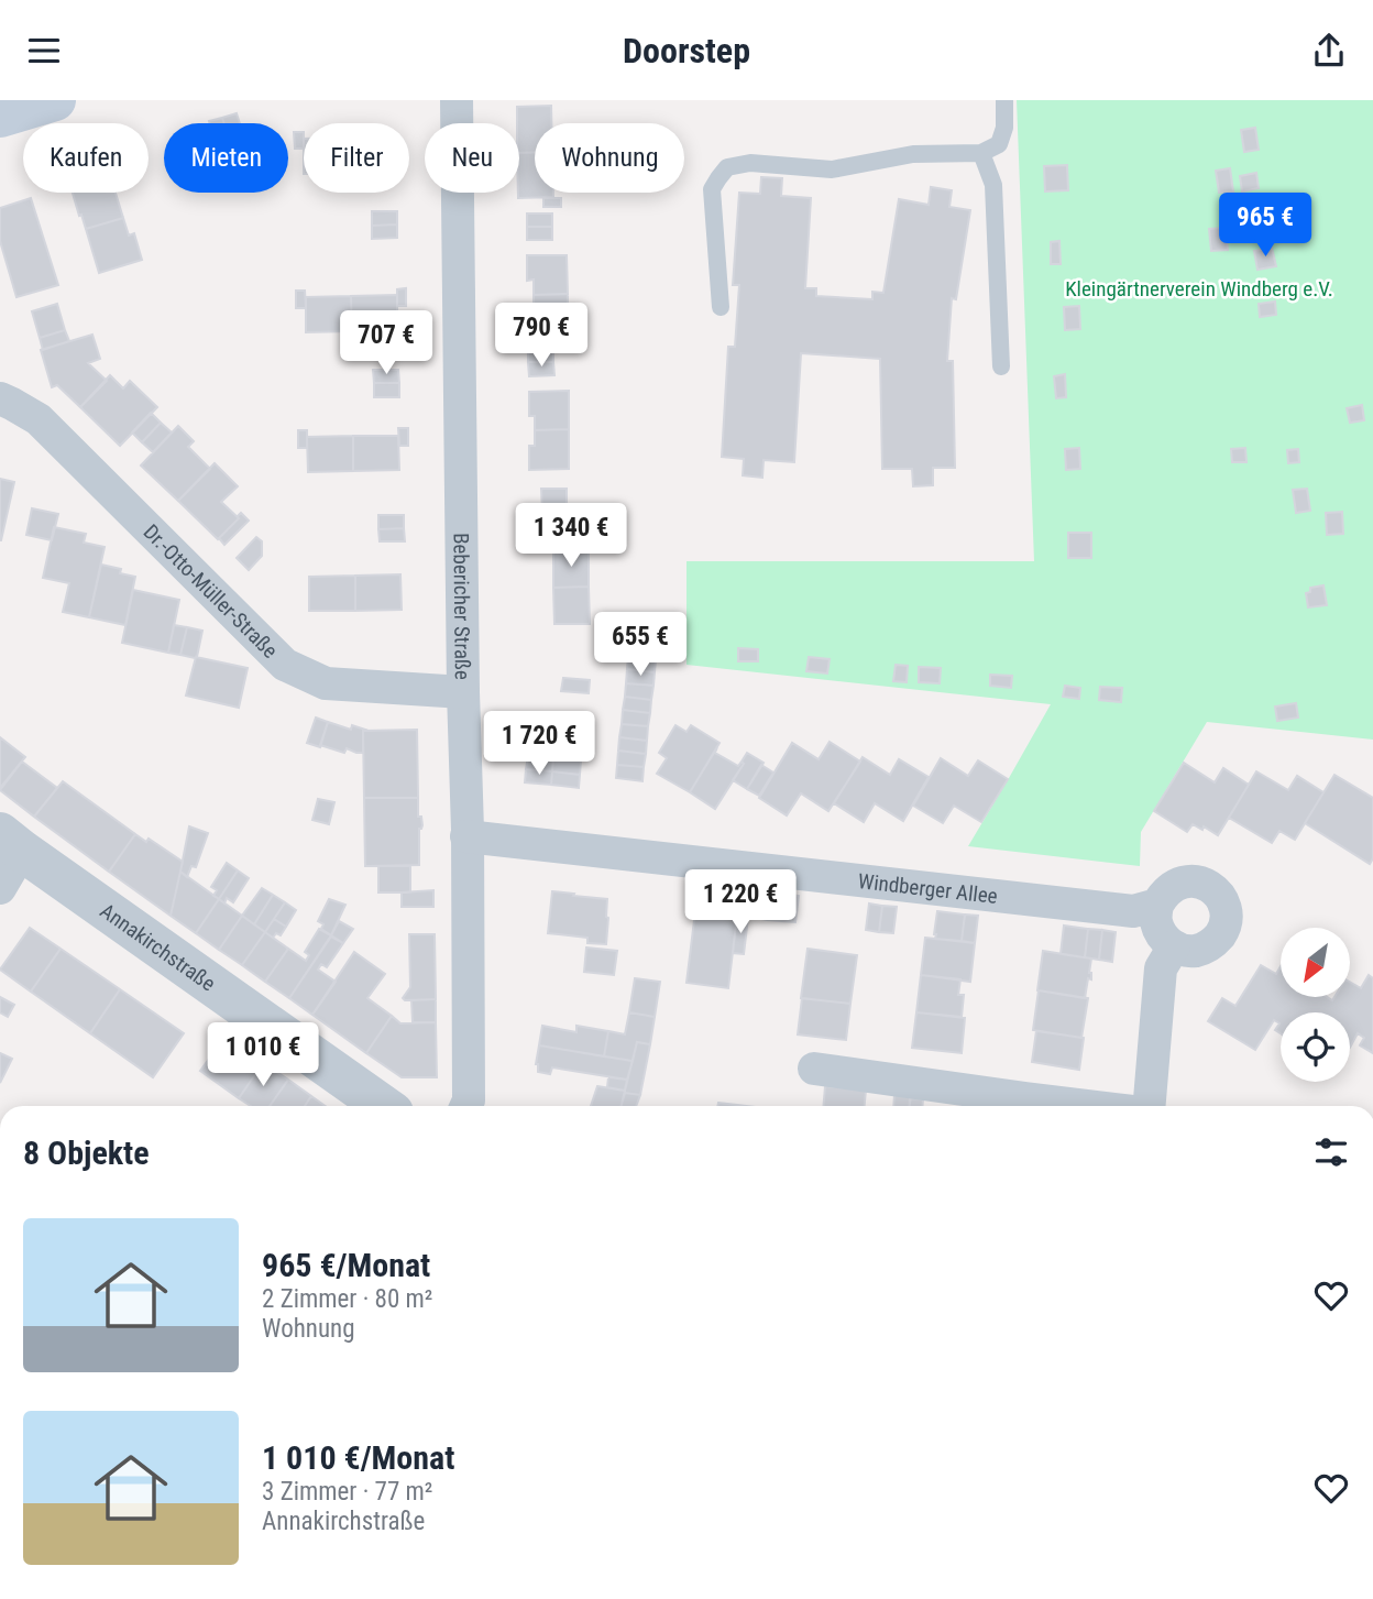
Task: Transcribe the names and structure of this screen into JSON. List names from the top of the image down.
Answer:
{
  "streets": {
    "street": [
      "Dr.-Otto-Müller-Straße",
      "Bebericher Straße",
      "Windberger Allee",
      "Annakirchstraße"
    ]
  },
  "crossings": [
    ["Dr.-Otto-Müller-Straße", "Bebericher Straße"],
    ["Bebericher Straße", "Windberger Allee"]
  ],
  "parks": ["Kleingärtnerverein Windberg e.V."],
  "north": "bottom left",
  "page": {
    "header": "Doorstep",
    "chip": [
      "Kaufen",
      "Mieten",
      "Filter",
      "Neu",
      "Wohnung"
    ],
    "price": [
      "965 €",
      "790 €",
      "707 €",
      "1 340 €",
      "655 €",
      "1 720 €",
      "1 220 €",
      "1 010 €"
    ],
    "heading": "8 Objekte",
    "list": [
      {
        "name": "965 €/Monat",
        "note": "2 Zimmer · 80 m² · Wohnung"
      },
      {
        "name": "1 010 €/Monat",
        "note": "3 Zimmer · 77 m² · Annakirchstraße"
      }
    ]
  }
}
